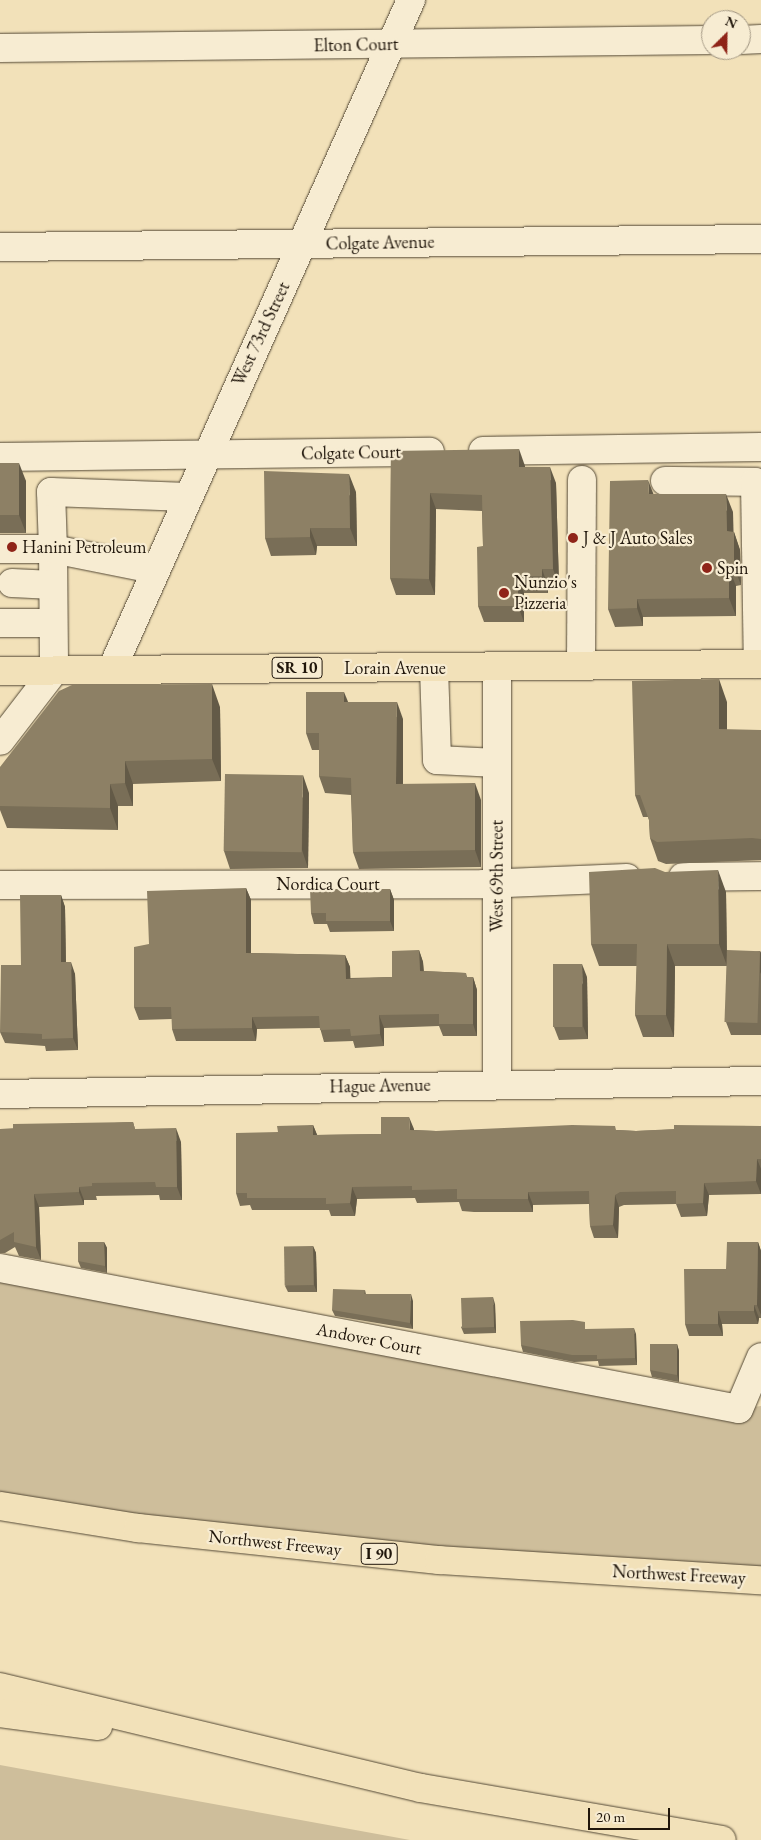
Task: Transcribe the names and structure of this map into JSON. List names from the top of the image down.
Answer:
{
  "streets": {
    "main road": [
      "SR 10",
      "Lorain Avenue",
      "Northwest Freeway",
      "I 90"
    ],
    "street": [
      "Elton Court",
      "Colgate Avenue",
      "West 73rd Street",
      "Colgate Court",
      "West 69th Street",
      "Nordica Court",
      "Hague Avenue",
      "Andover Court"
    ]
  },
  "crossings": [
    ["Elton Court", "West 73rd Street"],
    ["Colgate Avenue", "West 73rd Street"],
    ["West 73rd Street", "Colgate Court"],
    ["West 73rd Street", "Lorain Avenue"],
    ["Lorain Avenue", "West 69th Street"],
    ["West 69th Street", "Nordica Court"],
    ["West 69th Street", "Hague Avenue"]
  ],
  "places": [
    "J & J Auto Sales",
    "Hanini Petroleum",
    "Spin",
    "Nunzio's Pizzeria"
  ],
  "scale_bar": "20 m",
  "north": "top right"
}
